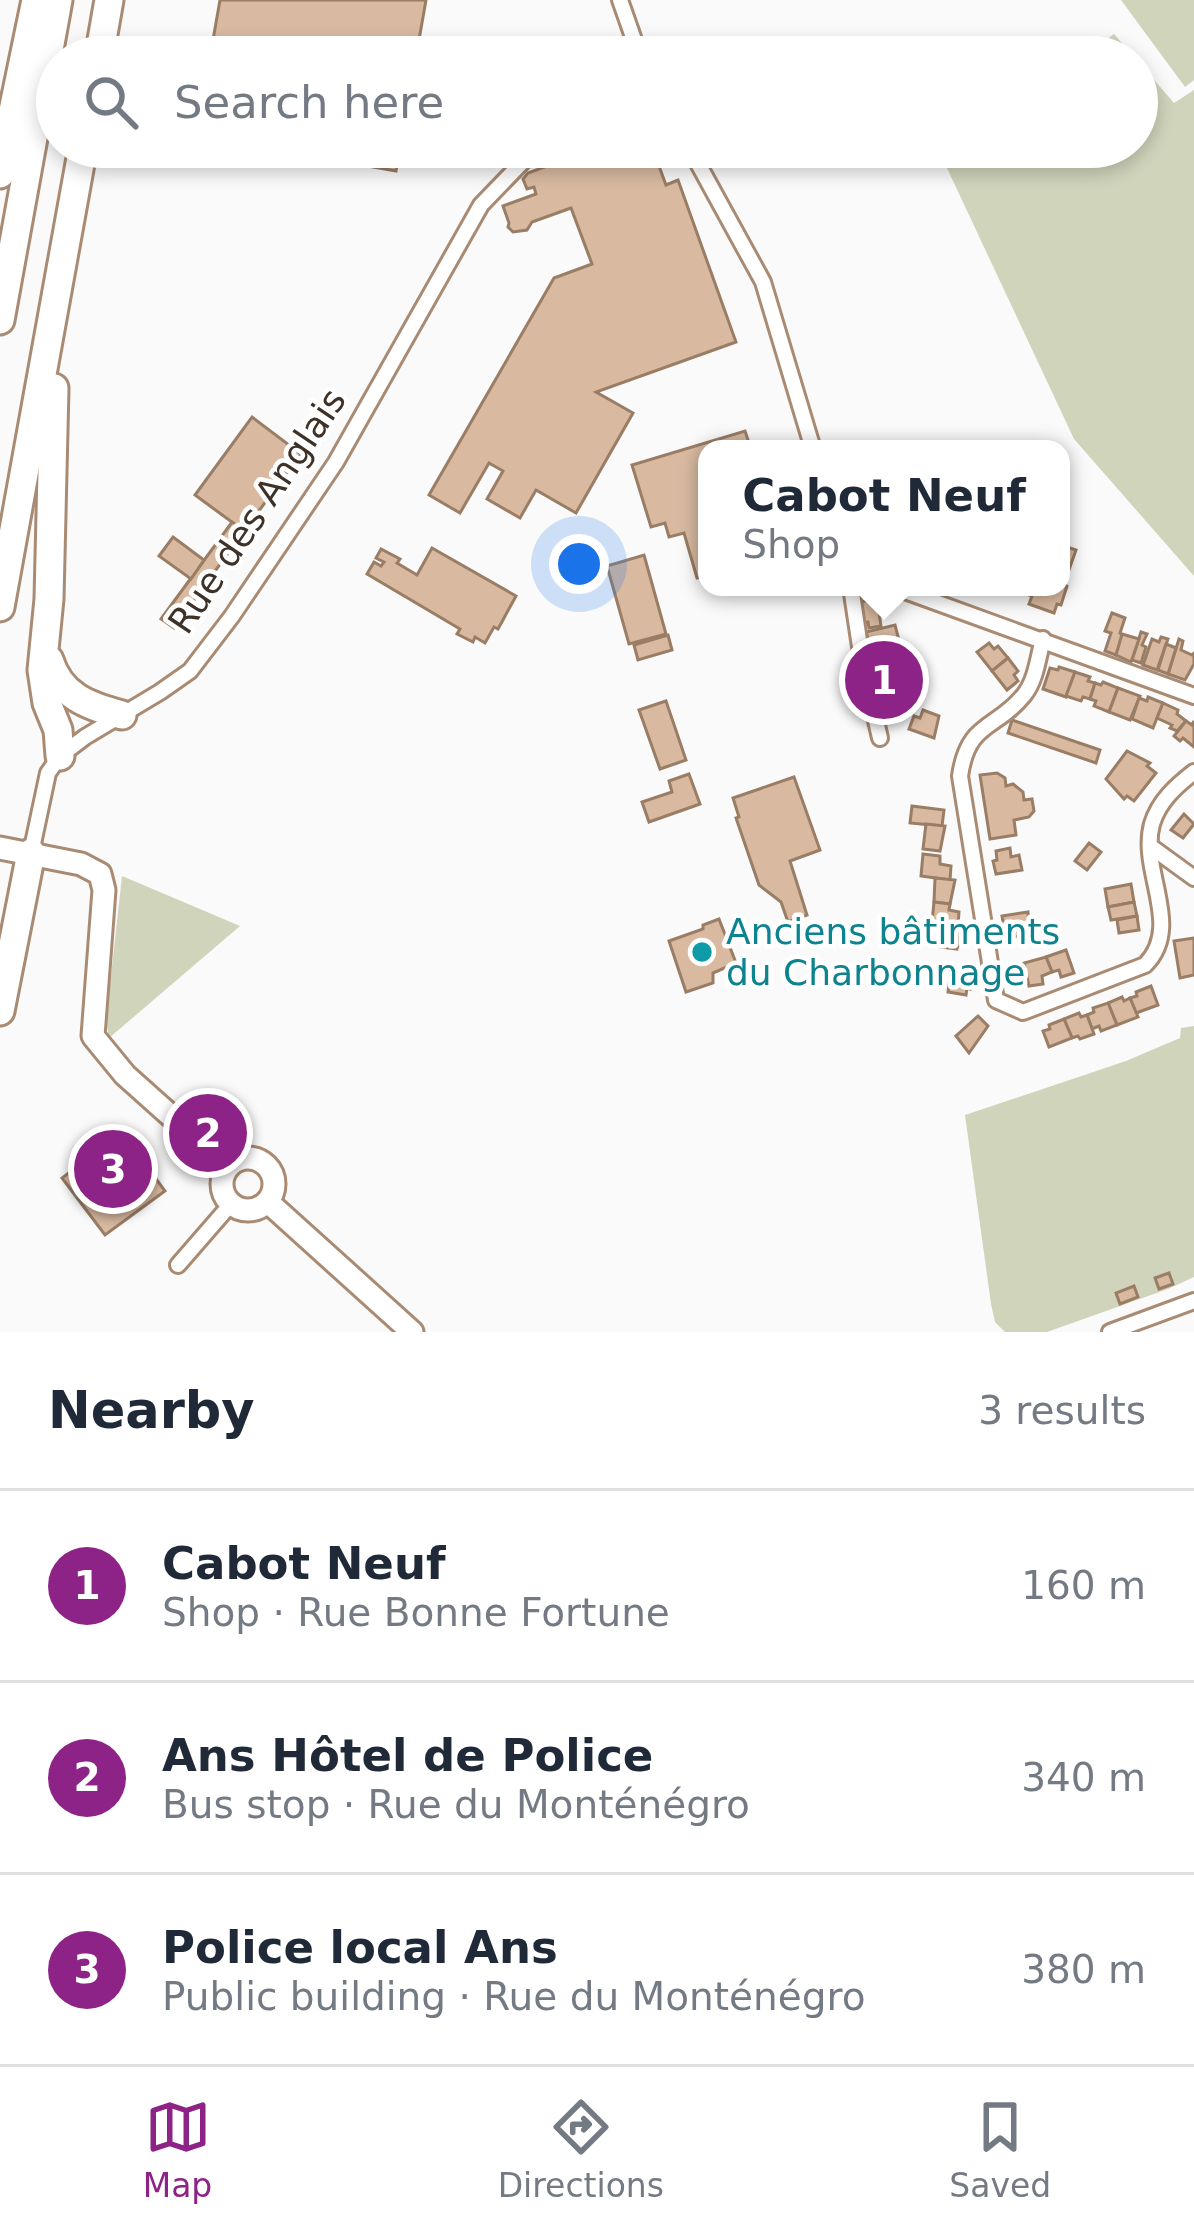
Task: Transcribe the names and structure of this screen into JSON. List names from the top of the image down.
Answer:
{
  "streets": {
    "street": ["Rue des Anglais"]
  },
  "places": ["Anciens bâtiments du Charbonnage"],
  "page": {
    "search": "Search here",
    "popup": ["Cabot Neuf", "Shop"],
    "pins": ["1", "2", "3"],
    "heading": ["Nearby", "3 results"],
    "list": [
      {
        "mark": "1",
        "name": "Cabot Neuf",
        "note": "Shop · Rue Bonne Fortune",
        "value": "160 m"
      },
      {
        "mark": "2",
        "name": "Ans Hôtel de Police",
        "note": "Bus stop · Rue du Monténégro",
        "value": "340 m"
      },
      {
        "mark": "3",
        "name": "Police local Ans",
        "note": "Public building · Rue du Monténégro",
        "value": "380 m"
      }
    ],
    "nav": ["Map", "Directions", "Saved"]
  }
}
